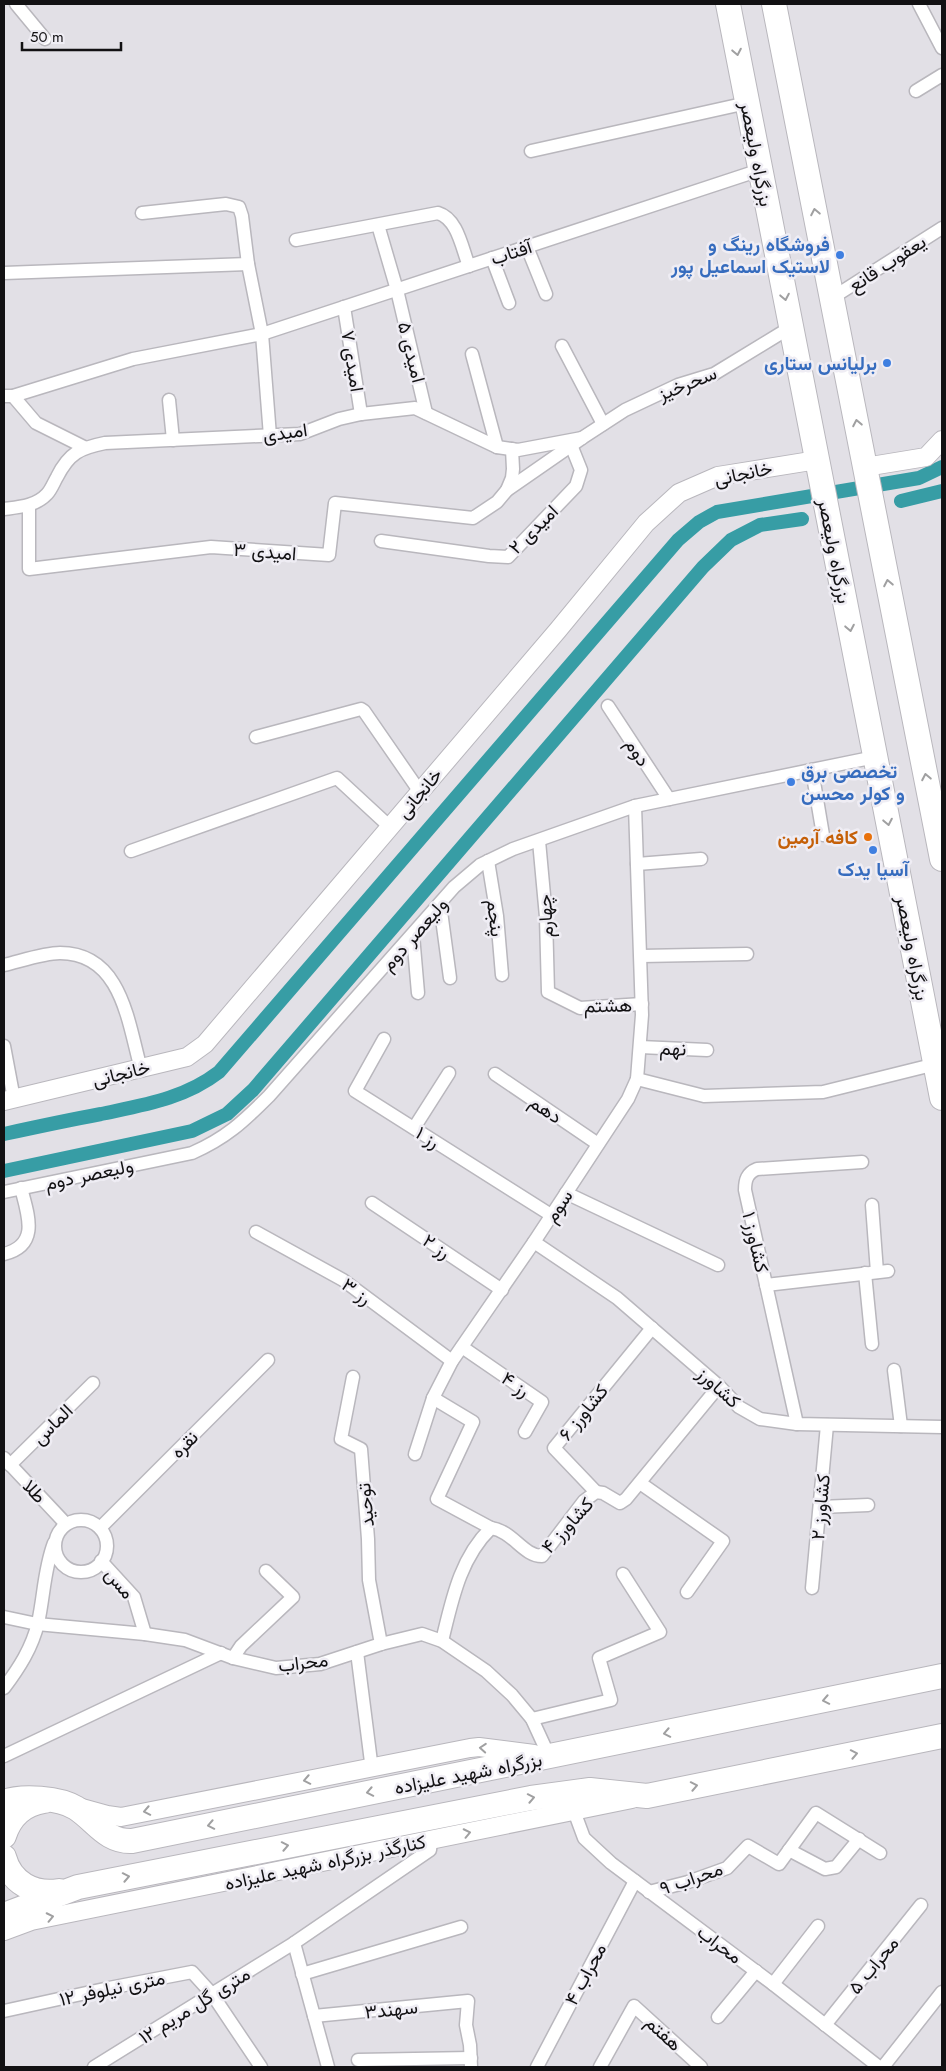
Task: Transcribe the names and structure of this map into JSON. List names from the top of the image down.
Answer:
{
  "streets": {
    "highway": ["بزرگراه ولیعصر", "بزرگراه شهید علیزاده"],
    "main road": ["خانجانی", "کنارگذر بزرگراه شهید علیزاده"],
    "street": [
      "آفتاب",
      "یعقوب قانع",
      "امیدی ۵",
      "امیدی ۷",
      "سحرخیز",
      "امیدی",
      "امیدی ۲",
      "امیدی ۳",
      "دوم",
      "چهارم",
      "پنجم",
      "ولیعصر دوم",
      "هشتم",
      "نهم",
      "دهم",
      "رز ۱",
      "سوم",
      "کشاورز ۱",
      "رز ۲",
      "رز ۳",
      "رز ۴",
      "کشاورز",
      "کشاورز ۶",
      "الماس",
      "نقره",
      "طلا",
      "توحید",
      "کشاورز ۲",
      "کشاورز ۴",
      "مس",
      "محراب",
      "محراب ۹",
      "محراب ۵",
      "محراب ۴",
      "۱۲ متری نیلوفر",
      "۱۲ متری گل مریم",
      "سهند۳",
      "هفتم"
    ]
  },
  "crossings": [
    ["بزرگراه ولیعصر", "آفتاب"],
    ["بزرگراه ولیعصر", "سحرخیز"],
    ["بزرگراه ولیعصر", "خانجانی"],
    ["بزرگراه ولیعصر", "ولیعصر دوم"],
    ["آفتاب", "امیدی ۵"],
    ["آفتاب", "امیدی ۷"],
    ["امیدی ۵", "امیدی"],
    ["امیدی ۷", "امیدی"],
    ["سحرخیز", "امیدی"],
    ["سحرخیز", "امیدی ۳"],
    ["امیدی", "امیدی ۳"],
    ["امیدی ۲", "امیدی ۳"],
    ["دوم", "ولیعصر دوم"],
    ["چهارم", "ولیعصر دوم"],
    ["چهارم", "هشتم"],
    ["پنجم", "ولیعصر دوم"],
    ["ولیعصر دوم", "سوم"],
    ["هشتم", "سوم"],
    ["نهم", "سوم"],
    ["دهم", "سوم"],
    ["رز ۱", "سوم"],
    ["سوم", "رز ۲"],
    ["سوم", "رز ۳"],
    ["سوم", "رز ۴"],
    ["سوم", "کشاورز"],
    ["کشاورز ۱", "کشاورز"],
    ["کشاورز", "کشاورز ۶"],
    ["کشاورز", "کشاورز ۲"],
    ["کشاورز", "کشاورز ۴"],
    ["کشاورز ۶", "کشاورز ۴"],
    ["الماس", "طلا"],
    ["نقره", "طلا"],
    ["نقره", "مس"],
    ["طلا", "مس"],
    ["توحید", "محراب"],
    ["مس", "محراب"],
    ["محراب", "بزرگراه شهید علیزاده"],
    ["محراب", "کنارگذر بزرگراه شهید علیزاده"],
    ["محراب", "محراب ۹"],
    ["محراب", "محراب ۵"],
    ["محراب", "محراب ۴"],
    ["بزرگراه شهید علیزاده", "کنارگذر بزرگراه شهید علیزاده"],
    ["کنارگذر بزرگراه شهید علیزاده", "۱۲ متری گل مریم"],
    ["۱۲ متری نیلوفر", "۱۲ متری گل مریم"]
  ],
  "one_way": ["کنارگذر بزرگراه شهید علیزاده"],
  "places": [
    "فروشگاه رینگ و لاستیک اسماعیل پور",
    "برلیانس ستاری",
    "تخصصی برق و کولر محسن",
    "کافه آرمین",
    "آسیا یدک"
  ],
  "scale_bar": "50 m"
}
